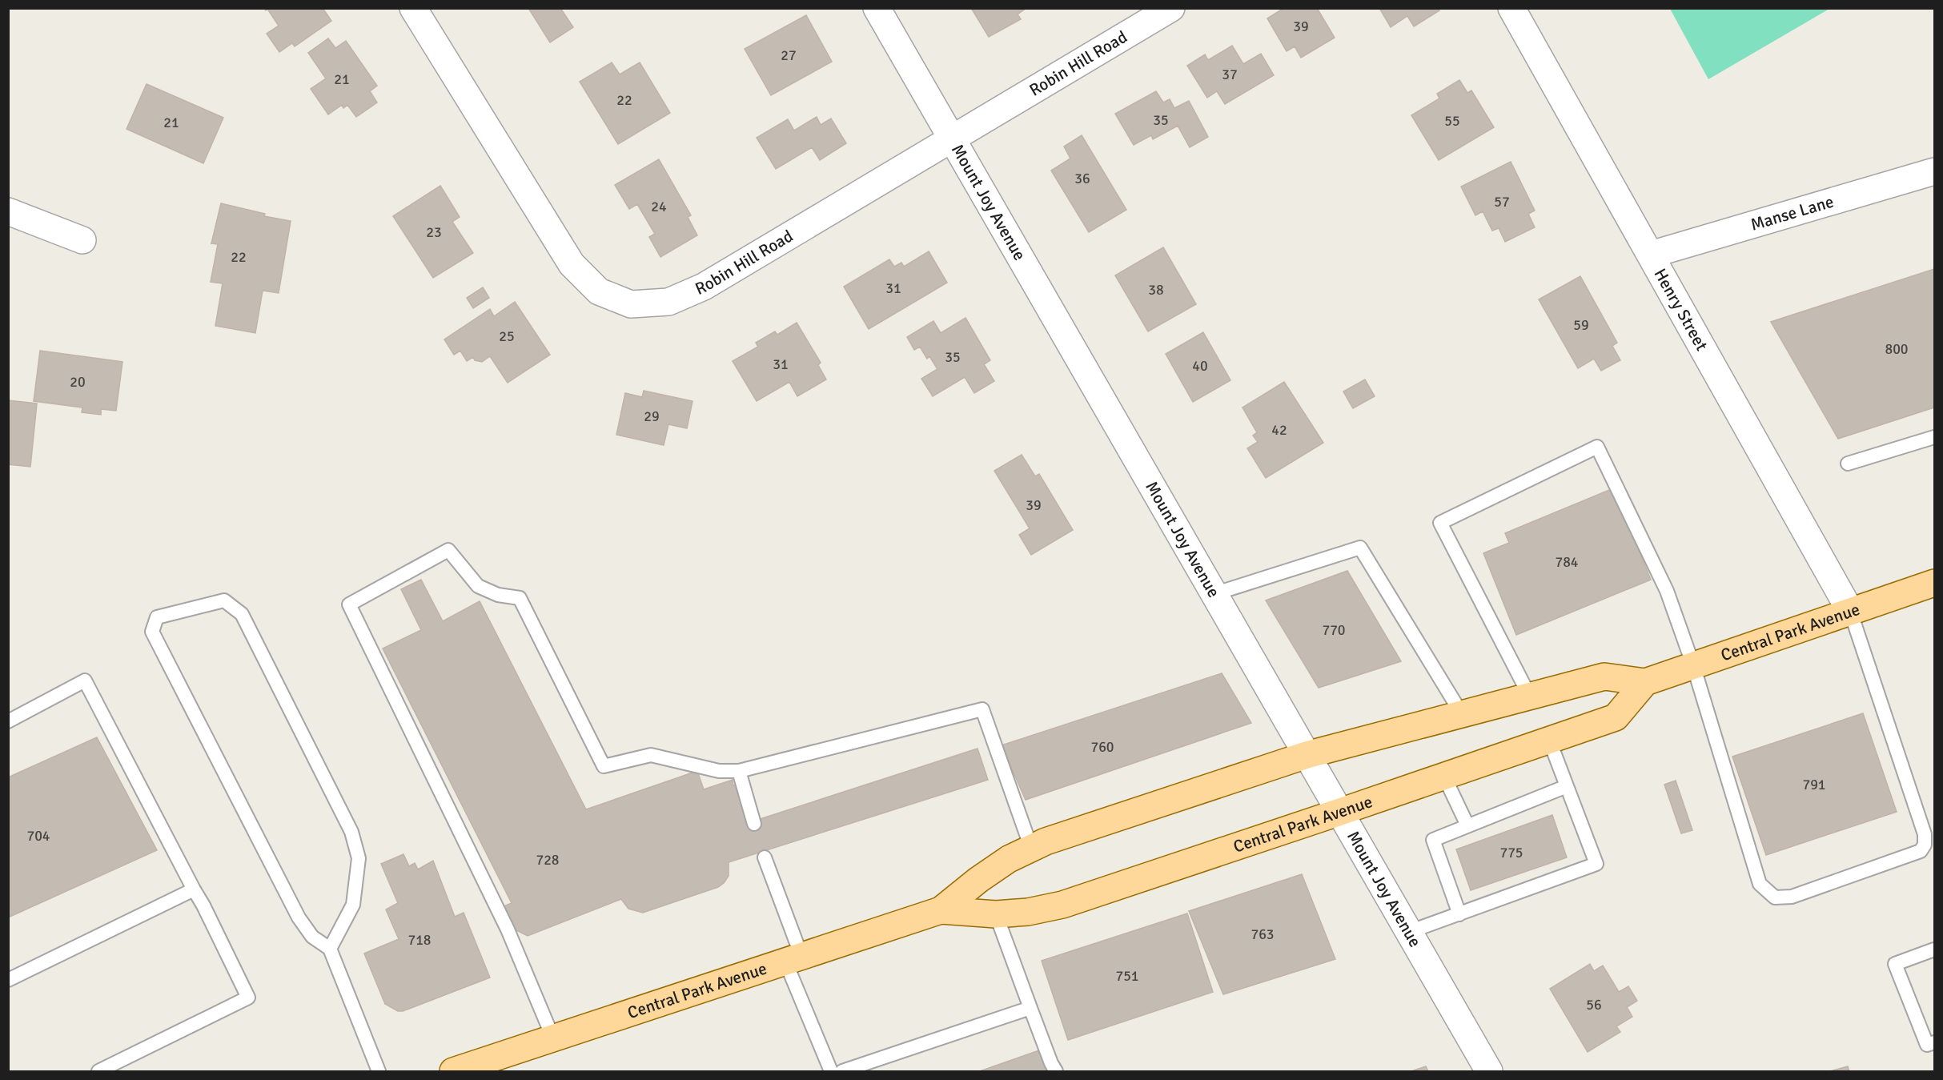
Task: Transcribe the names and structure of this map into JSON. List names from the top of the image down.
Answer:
{
  "streets": {
    "main road": ["Central Park Avenue"],
    "street": [
      "Robin Hill Road",
      "Mount Joy Avenue",
      "Manse Lane",
      "Henry Street"
    ]
  },
  "crossings": [
    ["Robin Hill Road", "Mount Joy Avenue"],
    ["Mount Joy Avenue", "Central Park Avenue"],
    ["Manse Lane", "Henry Street"],
    ["Henry Street", "Central Park Avenue"]
  ],
  "house_numbers": [
    "39",
    "27",
    "37",
    "21",
    "22",
    "35",
    "55",
    "21",
    "36",
    "57",
    "24",
    "23",
    "22",
    "31",
    "38",
    "59",
    "25",
    "800",
    "35",
    "31",
    "40",
    "20",
    "29",
    "42",
    "39",
    "784",
    "770",
    "760",
    "791",
    "704",
    "775",
    "728",
    "763",
    "718",
    "751",
    "56"
  ]
}
